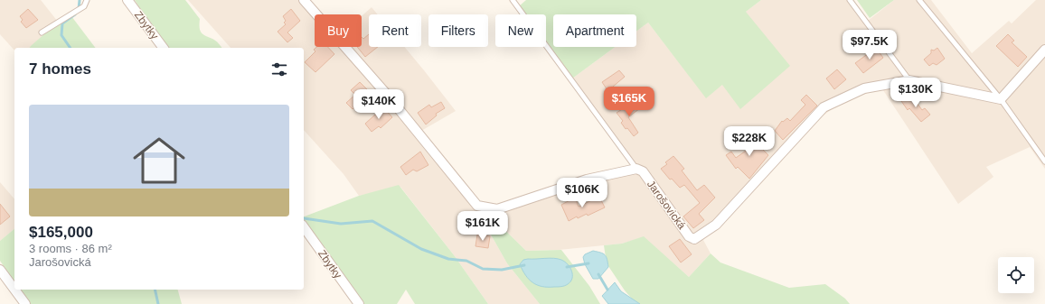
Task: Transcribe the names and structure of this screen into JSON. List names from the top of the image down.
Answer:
{
  "streets": {
    "street": ["Zbytky", "Jarošovická"]
  },
  "page": {
    "chip": [
      "Buy",
      "Rent",
      "Filters",
      "New",
      "Apartment"
    ],
    "price": [
      "$97.5K",
      "$130K",
      "$165K",
      "$140K",
      "$228K",
      "$106K",
      "$161K"
    ],
    "heading": "7 homes",
    "list": [
      {
        "name": "$165,000",
        "note": "3 rooms · 86 m² · Jarošovická"
      }
    ]
  }
}
